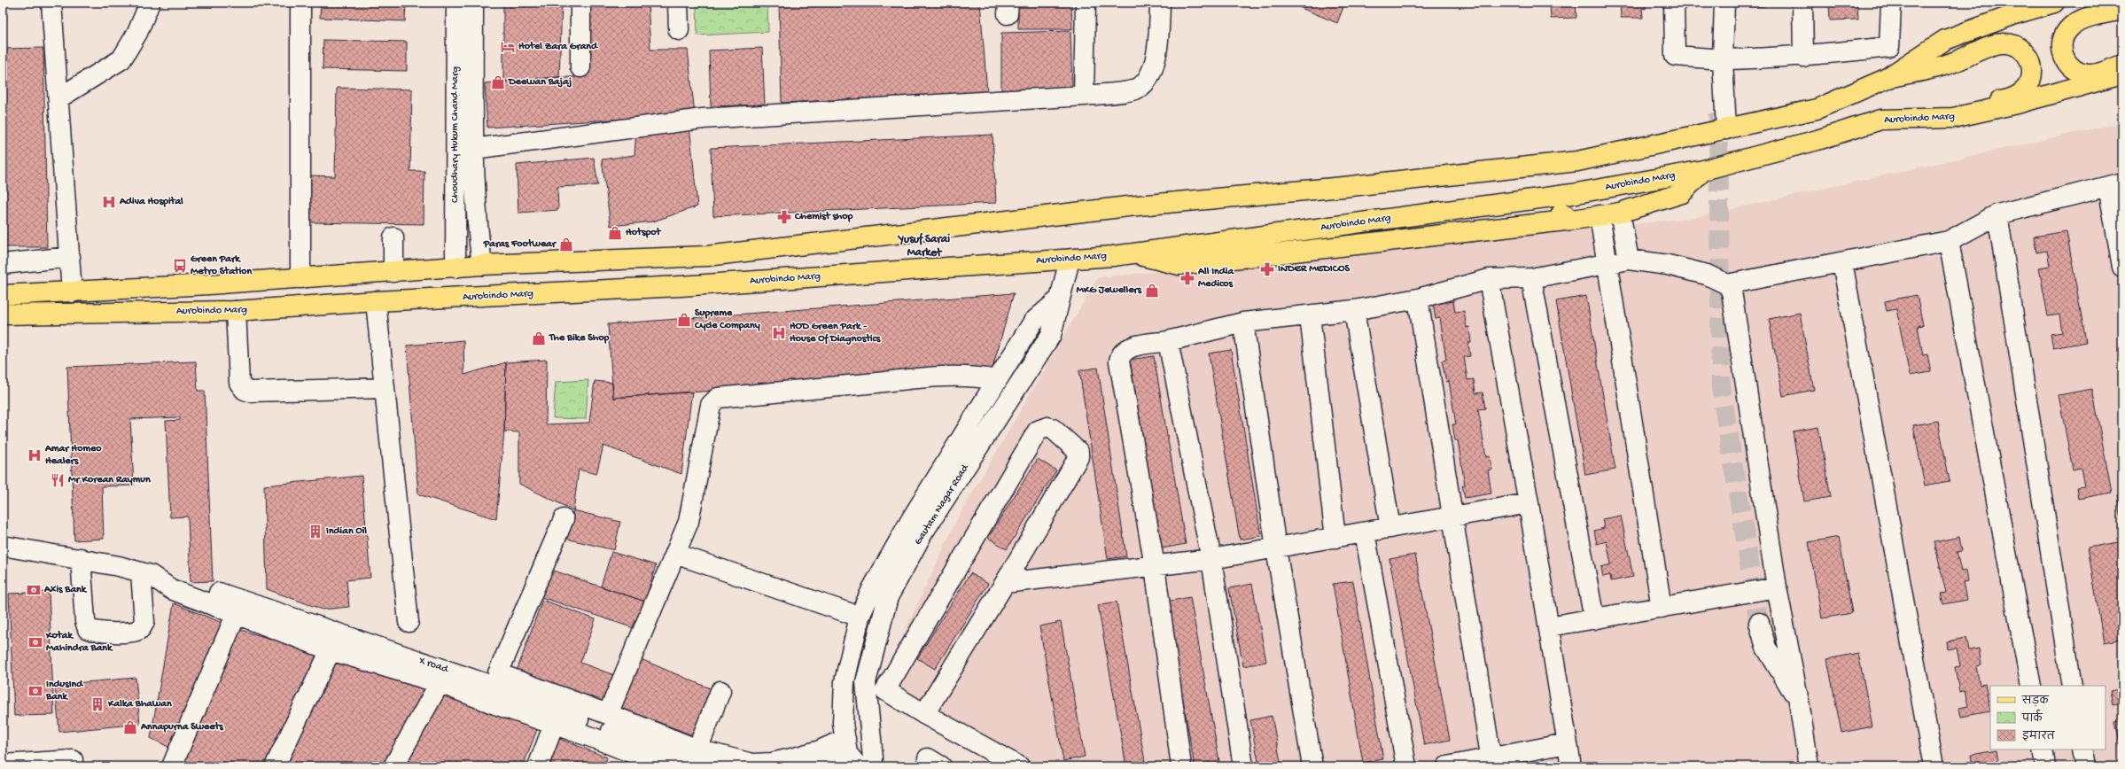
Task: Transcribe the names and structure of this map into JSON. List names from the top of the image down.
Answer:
{
  "streets": {
    "main road": ["Aurobindo Marg"],
    "street": ["Choudhary Hukum Chand Marg", "Gautam Nagar Road", "X road"]
  },
  "crossings": [
    ["Aurobindo Marg", "Gautam Nagar Road"]
  ],
  "districts": ["Yusuf Sarai Market"],
  "places": {
    "hotel": ["Hotel Zara Grand"],
    "shop": [
      "Deewan Bajaj",
      "Hotspot",
      "Paras Footwear",
      "MKG Jewellers",
      "Supreme Cycle Company",
      "The Bike Shop",
      "Annapurna Sweets"
    ],
    "hospital": ["Adiva Hospital", "HOD Green Park - House Of Diagnostics", "Amar Homeo Healers"],
    "pharmacy": ["Chemist shop", "INDER MEDICOS", "All India Medicos"],
    "bus stop": ["Green Park Metro Station"],
    "restaurant": ["Mr Korean Raymun"],
    "building": ["Indian Oil", "Kalka Bhawan"],
    "bank": ["Axis Bank", "Kotak Mahindra Bank", "IndusInd Bank"]
  },
  "legend": ["सड़क", "पार्क", "इमारत"]
}
